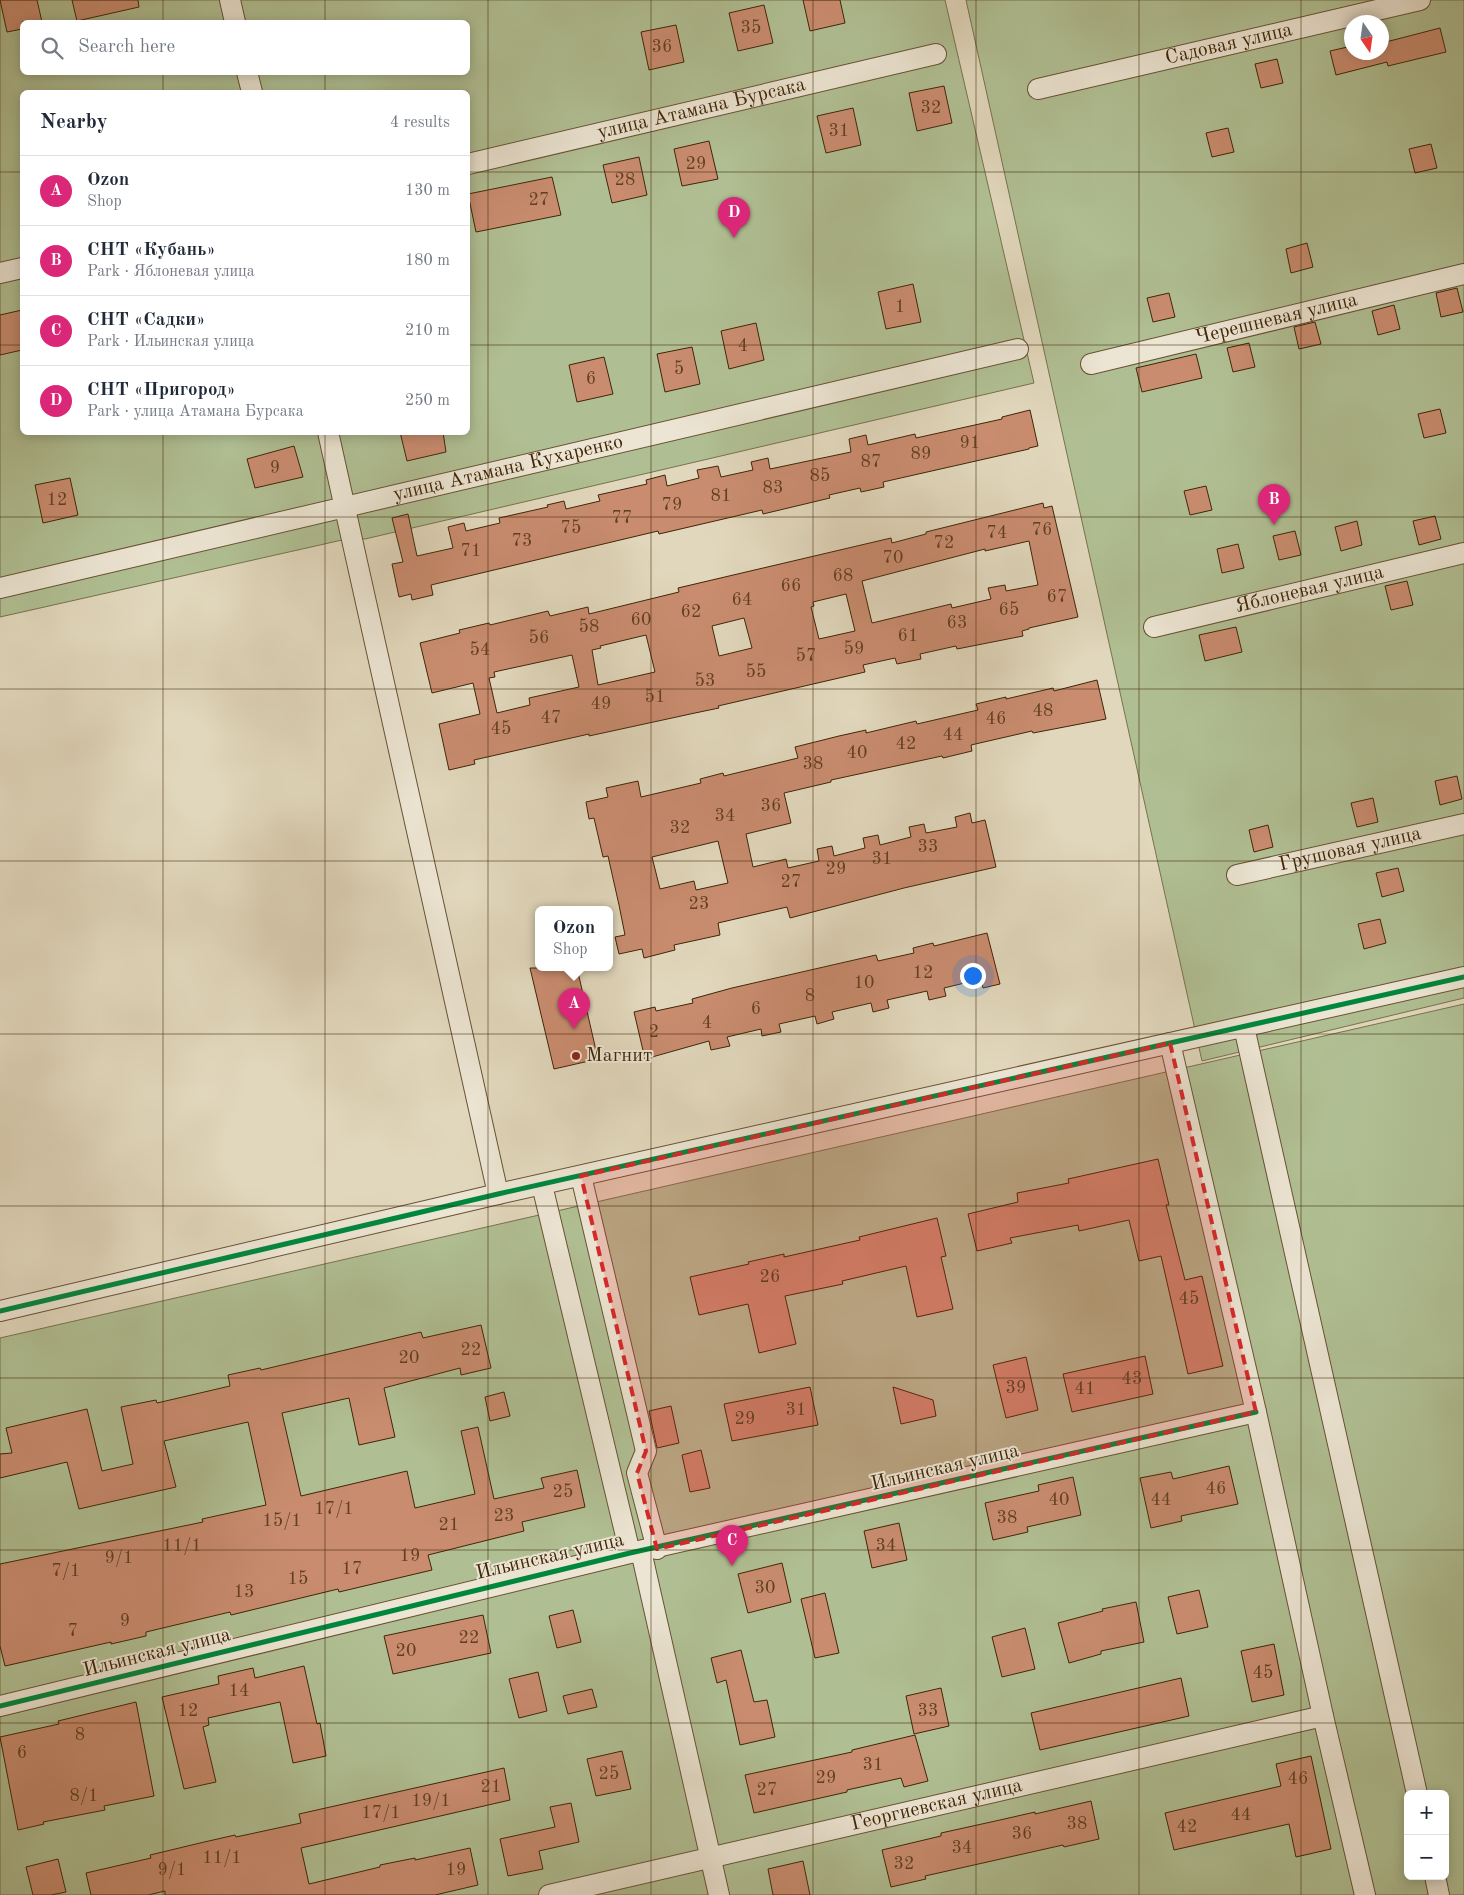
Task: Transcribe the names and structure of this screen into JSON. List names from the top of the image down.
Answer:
{
  "streets": {
    "street": [
      "Садовая улица",
      "улица Атамана Бурсака",
      "Черешневая улица",
      "улица Атамана Кухаренко",
      "Яблоневая улица",
      "Грушовая улица",
      "Ильинская улица",
      "Георгиевская улица"
    ]
  },
  "places": ["Магнит"],
  "house_numbers": [
    "35",
    "36",
    "32",
    "31",
    "29",
    "28",
    "27",
    "1",
    "4",
    "5",
    "6",
    "91",
    "89",
    "87",
    "9",
    "85",
    "83",
    "81",
    "12",
    "79",
    "77",
    "75",
    "76",
    "74",
    "73",
    "72",
    "71",
    "70",
    "68",
    "66",
    "67",
    "64",
    "65",
    "62",
    "60",
    "63",
    "58",
    "61",
    "56",
    "59",
    "54",
    "57",
    "55",
    "53",
    "51",
    "49",
    "48",
    "47",
    "46",
    "45",
    "44",
    "42",
    "40",
    "38",
    "36",
    "34",
    "32",
    "33",
    "31",
    "29",
    "27",
    "23",
    "12",
    "10",
    "8",
    "6",
    "4",
    "2",
    "26",
    "45",
    "22",
    "20",
    "43",
    "39",
    "41",
    "31",
    "29",
    "46",
    "25",
    "40",
    "44",
    "17/1",
    "23",
    "38",
    "15/1",
    "21",
    "11/1",
    "34",
    "19",
    "9/1",
    "17",
    "7/1",
    "15",
    "30",
    "13",
    "9",
    "7",
    "22",
    "20",
    "45",
    "14",
    "12",
    "33",
    "8",
    "6",
    "31",
    "25",
    "29",
    "46",
    "21",
    "27",
    "8/1",
    "19/1",
    "17/1",
    "44",
    "38",
    "42",
    "36",
    "34",
    "11/1",
    "32",
    "9/1",
    "19"
  ],
  "north": "bottom",
  "page": {
    "search": "Search here",
    "heading": ["Nearby", "4 results"],
    "list": [
      {
        "mark": "A",
        "name": "Ozon",
        "note": "Shop",
        "value": "130 m"
      },
      {
        "mark": "B",
        "name": "СНТ «Кубань»",
        "note": "Park · Яблоневая улица",
        "value": "180 m"
      },
      {
        "mark": "C",
        "name": "СНТ «Садки»",
        "note": "Park · Ильинская улица",
        "value": "210 m"
      },
      {
        "mark": "D",
        "name": "СНТ «Пригород»",
        "note": "Park · улица Атамана Бурсака",
        "value": "250 m"
      }
    ],
    "pins": [
      "D",
      "B",
      "A",
      "C"
    ],
    "popup": ["Ozon", "Shop"],
    "map_buttons": ["+", "−"]
  }
}
